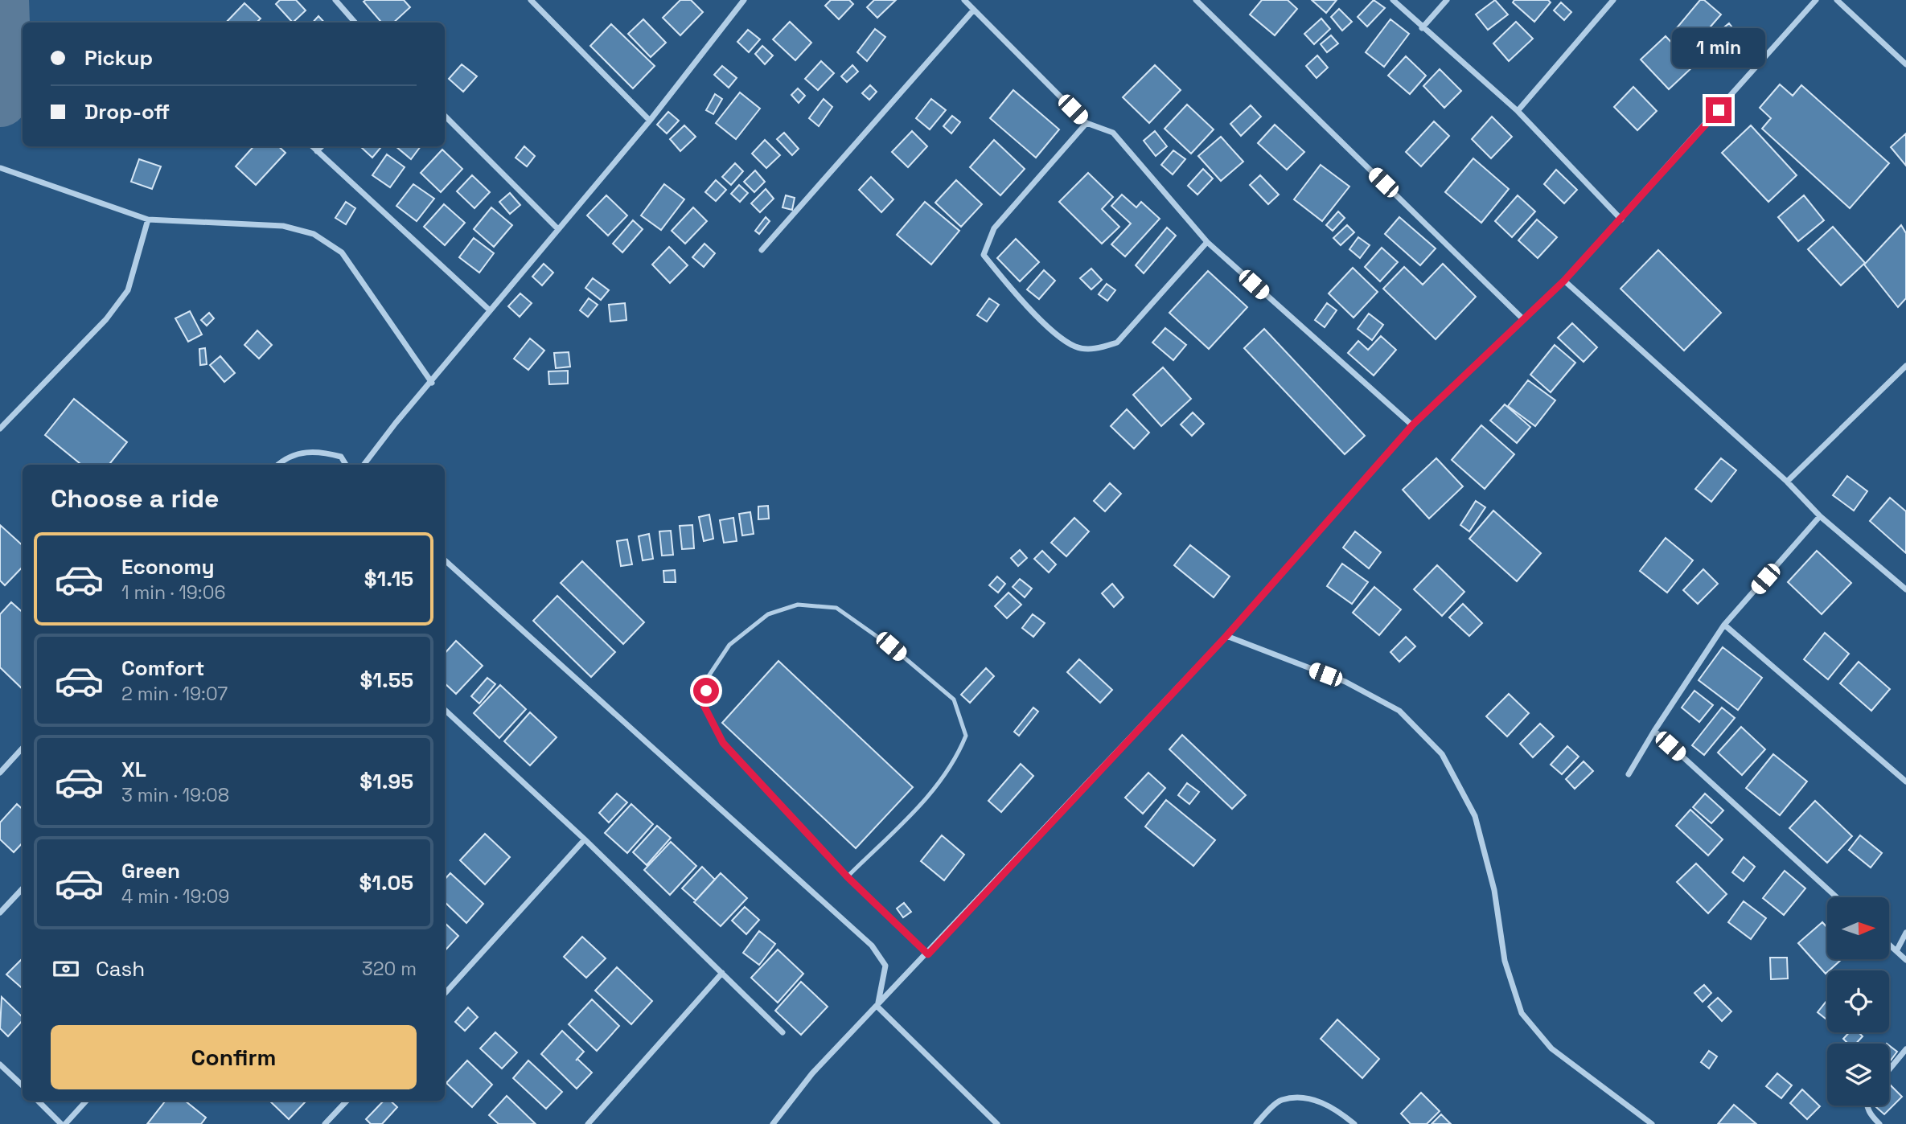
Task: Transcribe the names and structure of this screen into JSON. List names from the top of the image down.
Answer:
{
  "north": "right",
  "page": {
    "banner": ["Pickup", "Drop-off"],
    "bubble": "1 min",
    "heading": "Choose a ride",
    "list": [
      {
        "name": "Economy",
        "note": "1 min · 19:06",
        "value": "$1.15"
      },
      {
        "name": "Comfort",
        "note": "2 min · 19:07",
        "value": "$1.55"
      },
      {
        "name": "XL",
        "note": "3 min · 19:08",
        "value": "$1.95"
      },
      {
        "name": "Green",
        "note": "4 min · 19:09",
        "value": "$1.05"
      }
    ],
    "pay": ["Cash", "320 m"],
    "buttons": "Confirm"
  }
}
